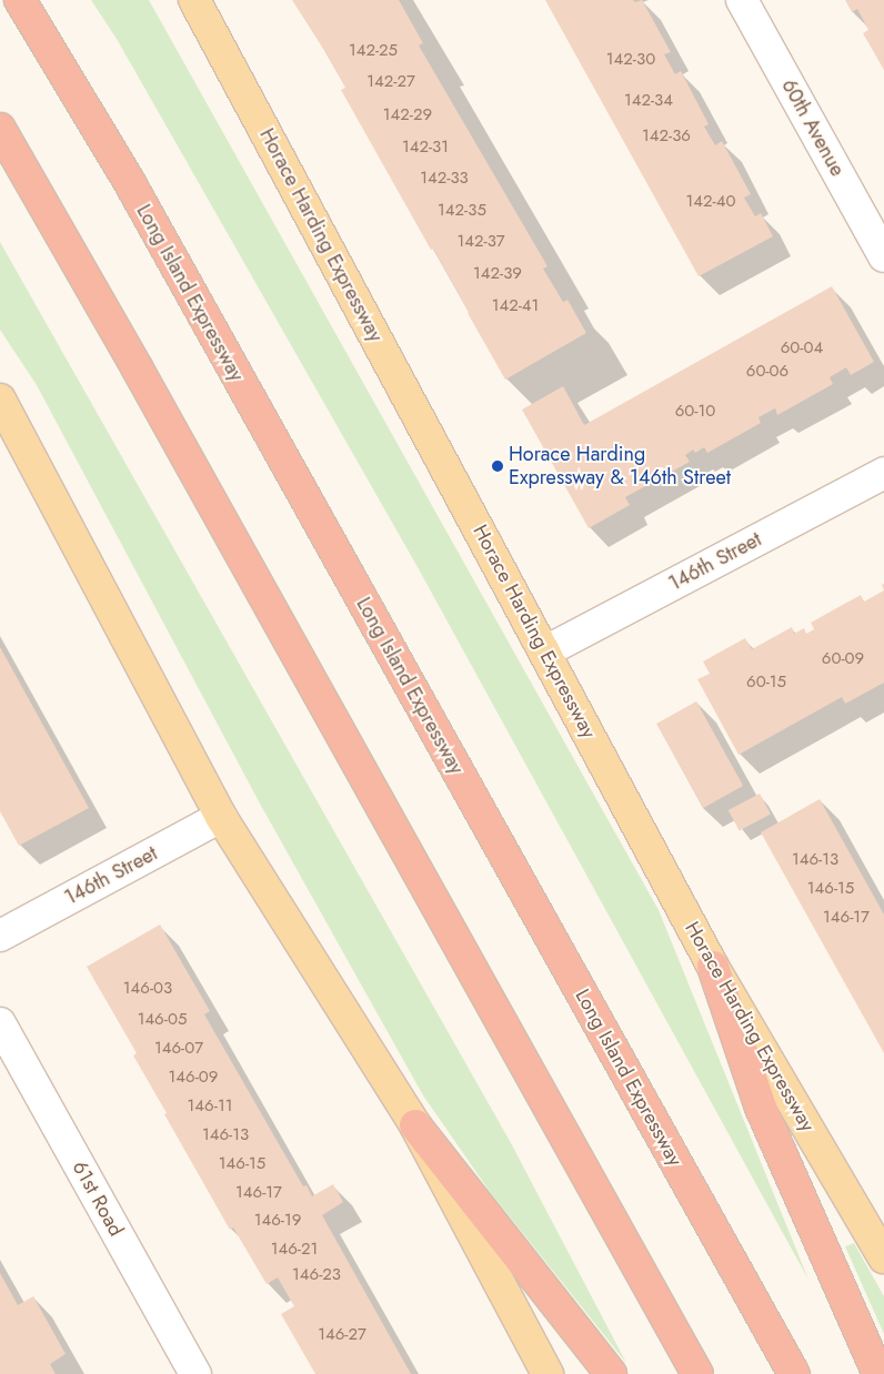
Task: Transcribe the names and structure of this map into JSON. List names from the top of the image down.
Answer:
{
  "streets": {
    "highway": ["Long Island Expressway"],
    "main road": ["Horace Harding Expressway"],
    "street": ["60th Avenue", "146th Street", "61st Road"]
  },
  "crossings": [
    ["Horace Harding Expressway", "146th Street"]
  ],
  "places": ["Horace Harding Expressway & 146th Street"],
  "house_numbers": [
    "142-25",
    "142-30",
    "142-27",
    "142-34",
    "142-29",
    "142-36",
    "142-31",
    "142-33",
    "142-40",
    "142-35",
    "142-37",
    "142-39",
    "142-41",
    "60-04",
    "60-06",
    "60-10",
    "60-09",
    "60-15",
    "146-13",
    "146-15",
    "146-17",
    "146-03",
    "146-05",
    "146-07",
    "146-09",
    "146-11",
    "146-13",
    "146-15",
    "146-17",
    "146-19",
    "146-21",
    "146-23",
    "146-27"
  ]
}
